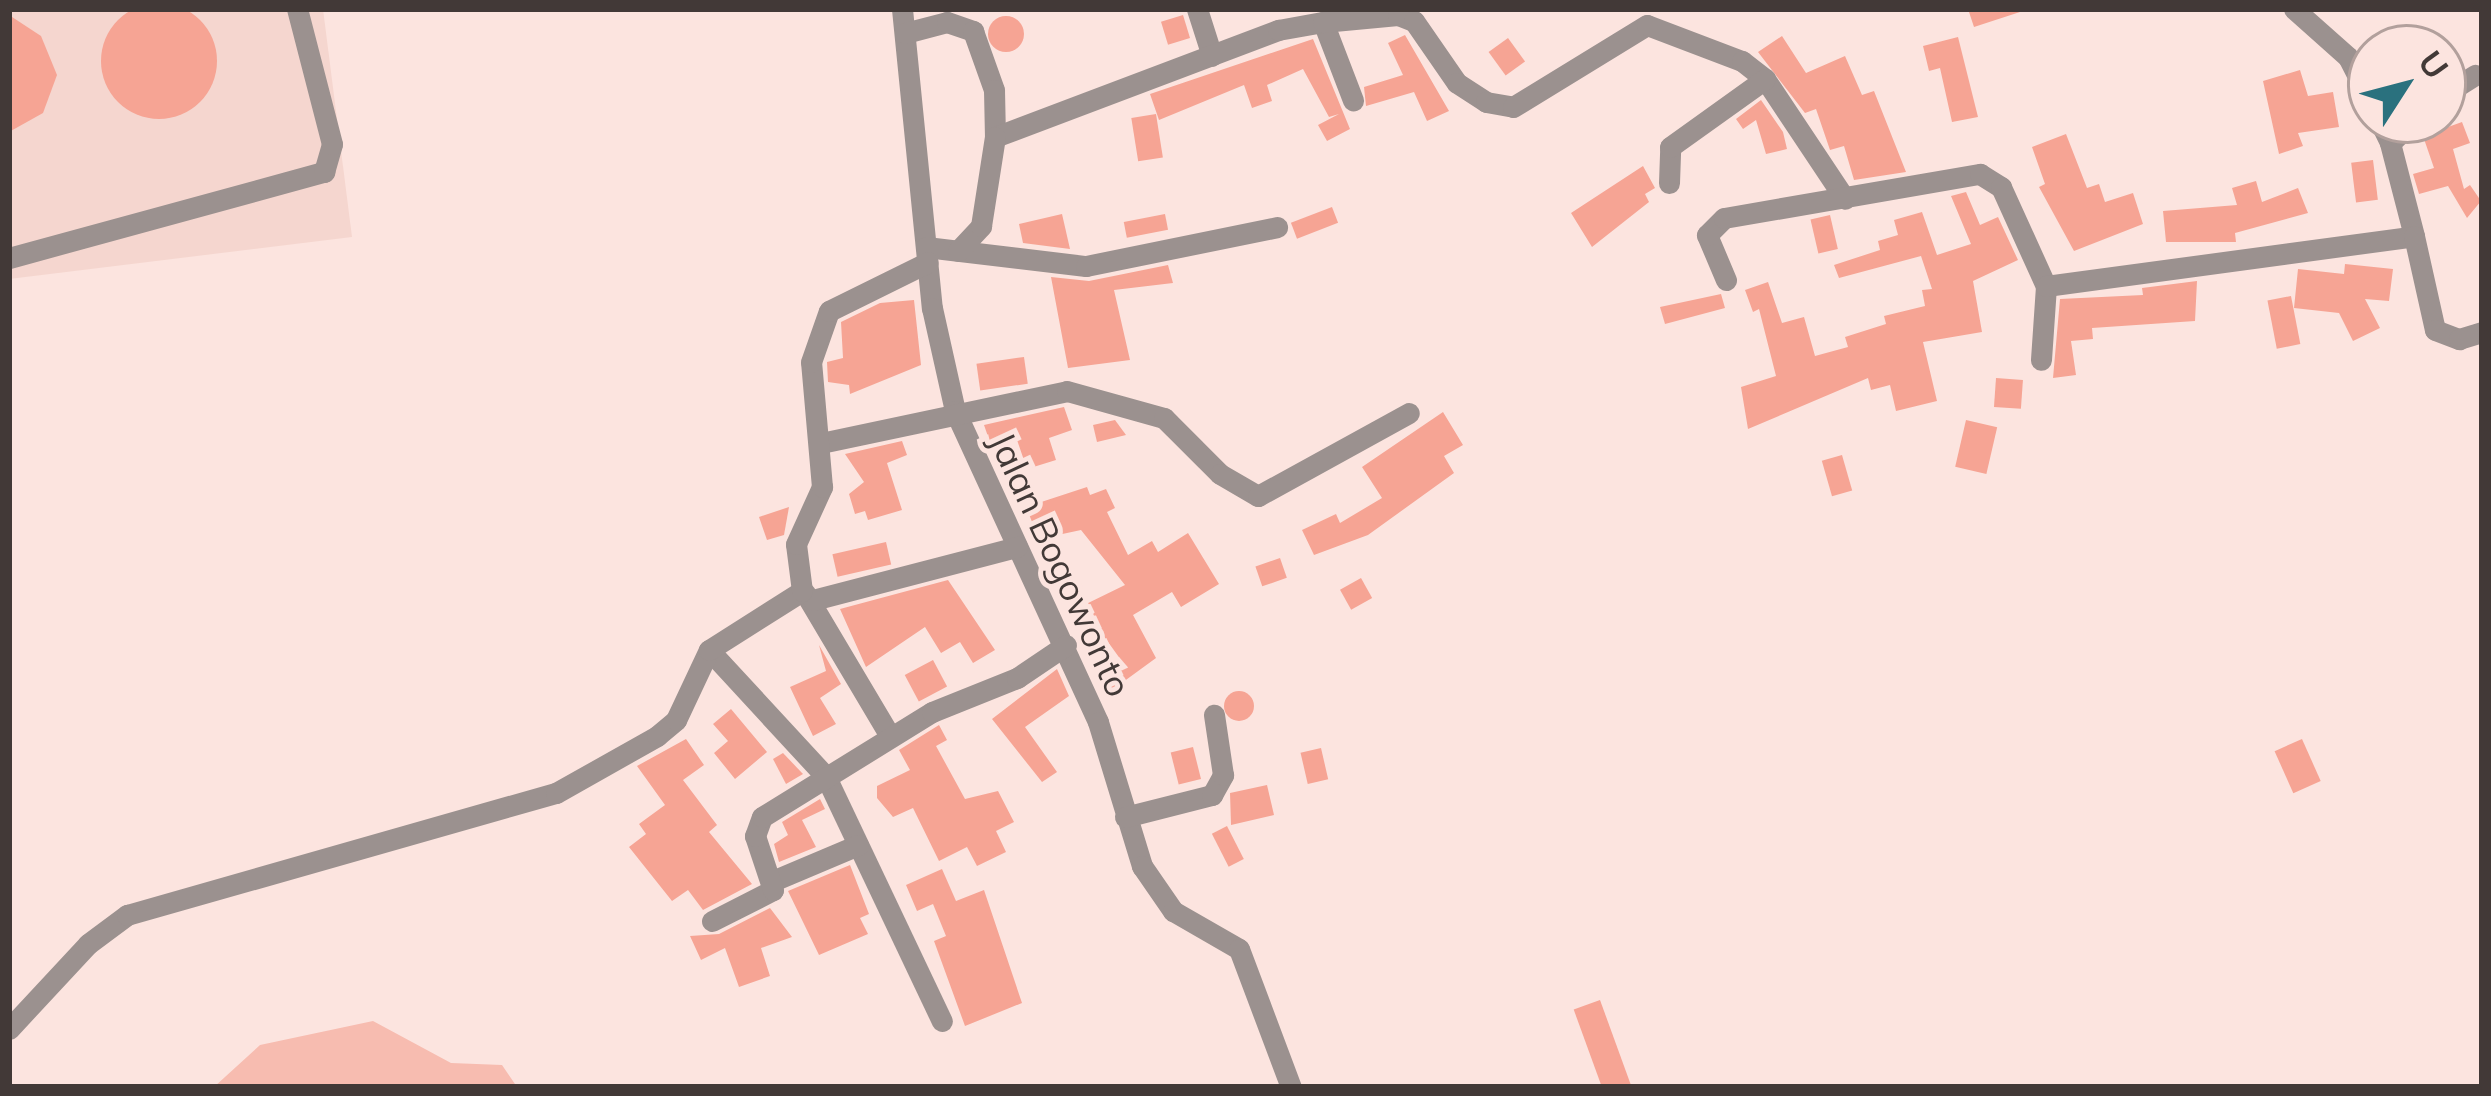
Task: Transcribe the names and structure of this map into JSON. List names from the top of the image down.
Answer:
{
  "streets": {
    "street": ["Jalan Bogowonto"]
  },
  "north": "top right"
}
